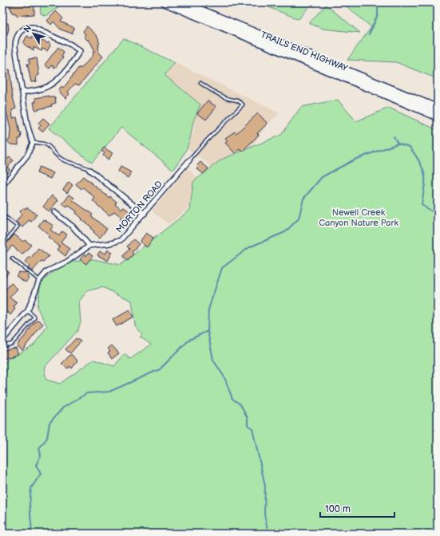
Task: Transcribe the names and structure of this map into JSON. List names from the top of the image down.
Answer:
{
  "streets": {
    "highway": ["TRAILS END HIGHWAY"],
    "street": ["MORTON ROAD"]
  },
  "parks": ["Newell Creek Canyon Nature Park"],
  "scale_bar": "100 m",
  "north": "top left"
}
